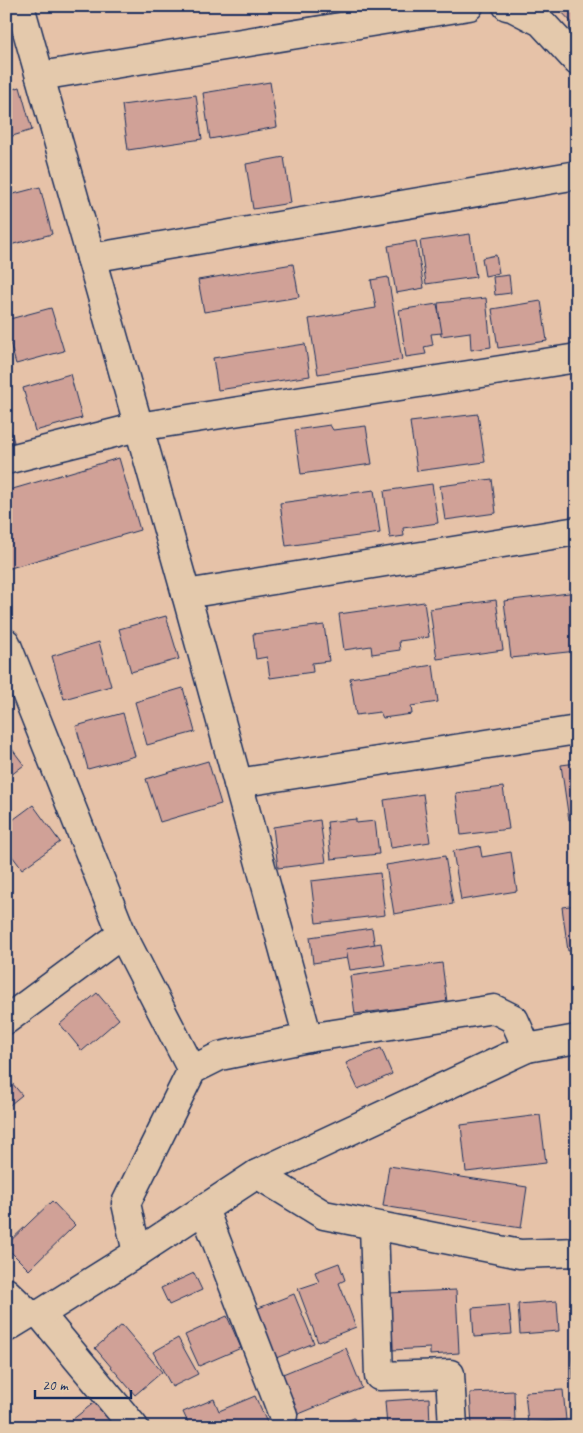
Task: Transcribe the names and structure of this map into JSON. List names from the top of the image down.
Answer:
{
  "scale_bar": "20 m"
}
